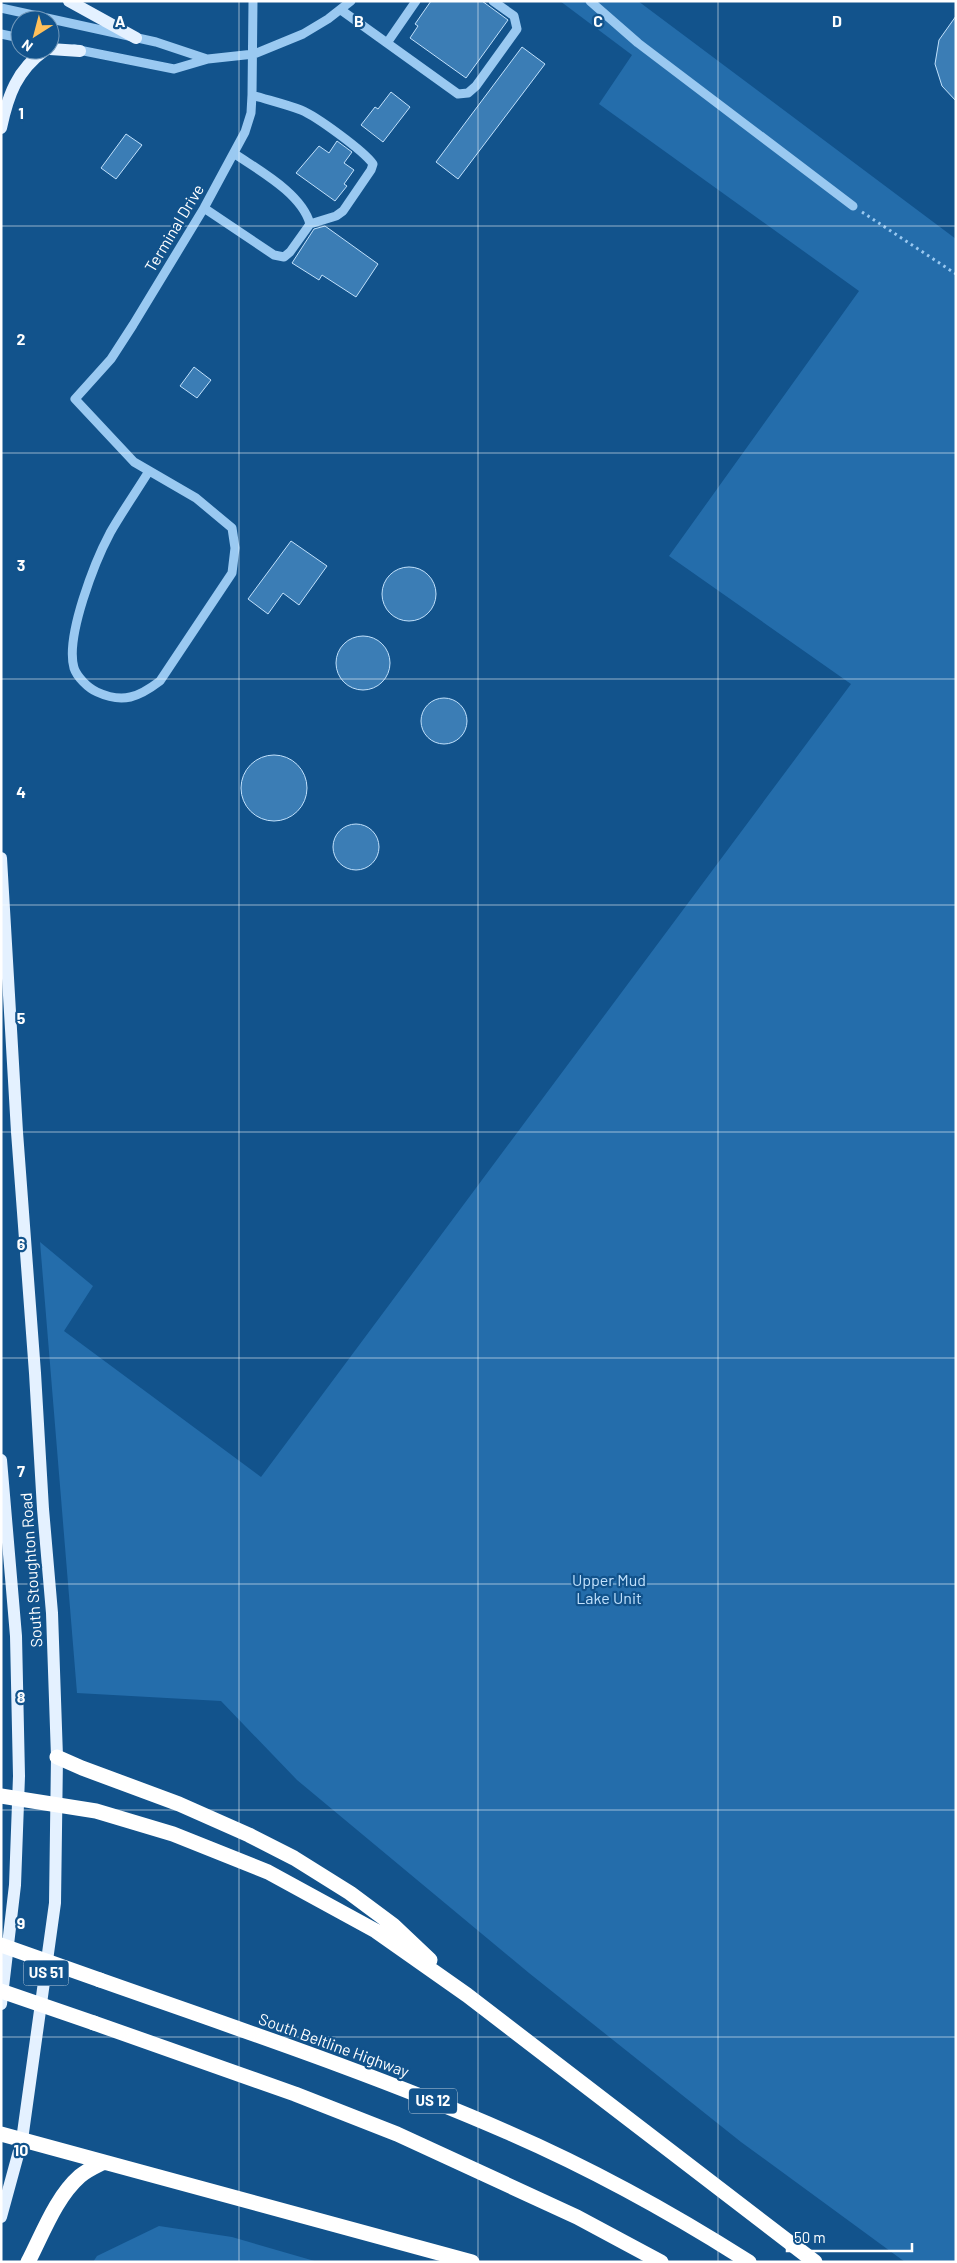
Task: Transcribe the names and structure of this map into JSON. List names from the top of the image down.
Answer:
{
  "streets": {
    "highway": ["South Beltline Highway", "US 12"],
    "main road": ["South Stoughton Road", "US 51"],
    "street": ["Terminal Drive"]
  },
  "parks": ["Upper Mud Lake Unit"],
  "scale_bar": "50 m",
  "north": "bottom left",
  "grid": {
    "columns": [
      "A",
      "B",
      "C",
      "D"
    ],
    "rows": [
      "1",
      "2",
      "3",
      "4",
      "5",
      "6",
      "7",
      "8",
      "9",
      "10"
    ]
  }
}
